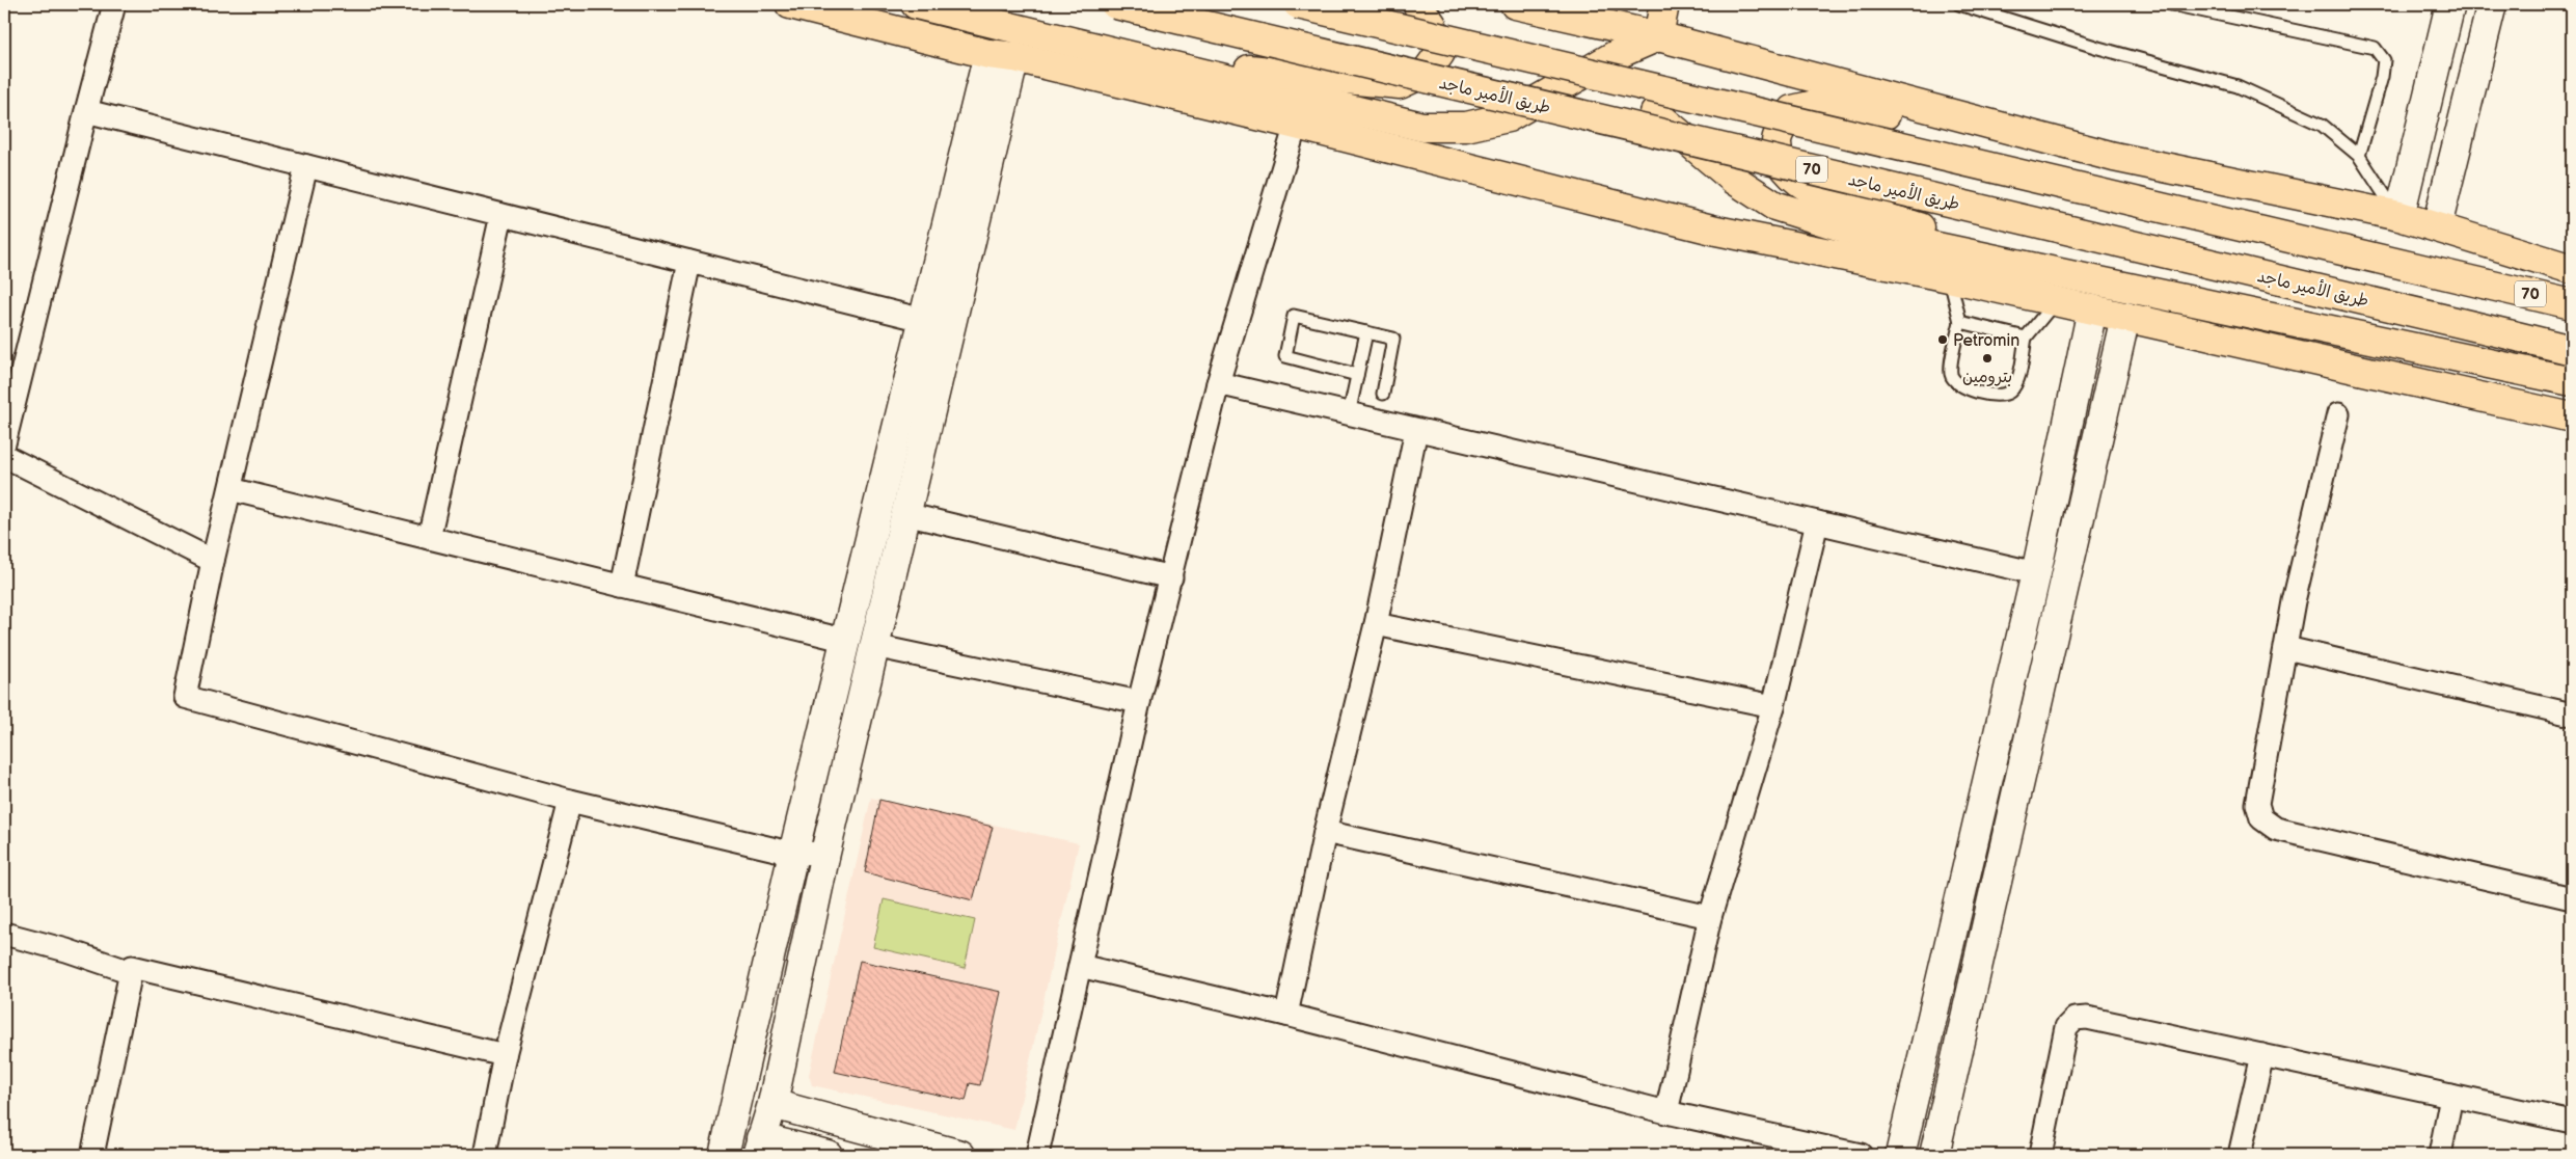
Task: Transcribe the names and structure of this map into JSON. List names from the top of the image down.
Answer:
{
  "streets": {
    "main road": ["طريق الأمير ماجد", "70"]
  },
  "places": ["Petromin", "بترومين"]
}
